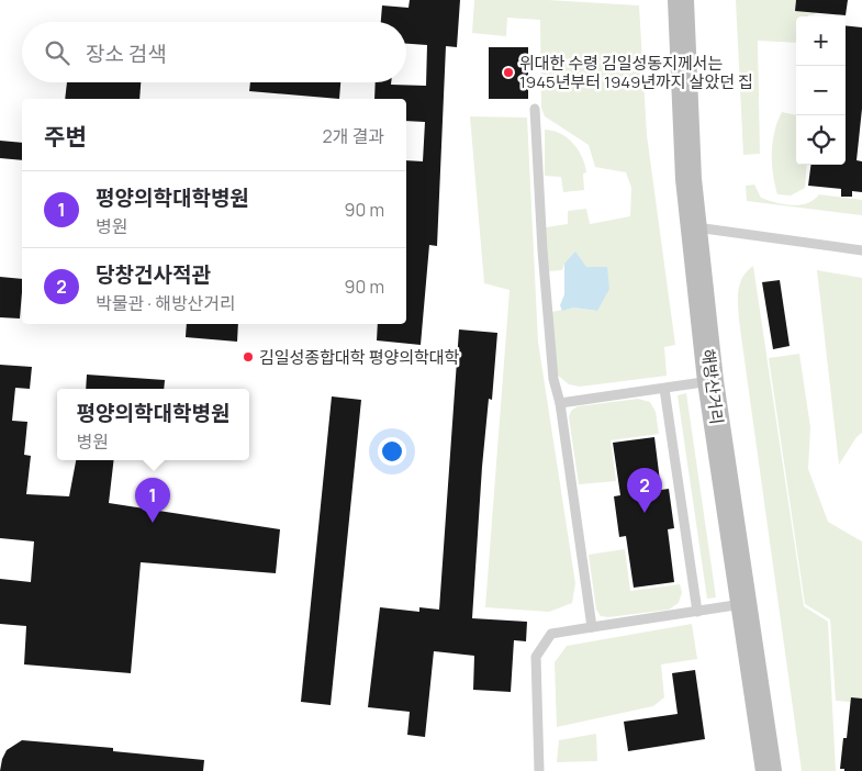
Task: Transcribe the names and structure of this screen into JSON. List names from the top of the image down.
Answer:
{
  "streets": {
    "main road": ["해방산거리"]
  },
  "places": ["위대한 수령 김일성동지께서는 1945년부터 1949년까지 살았던 집", "김일성종합대학 평양의학대학"],
  "page": {
    "map_buttons": ["+", "−"],
    "search": "장소 검색",
    "heading": ["주변", "2개 결과"],
    "list": [
      {
        "mark": "1",
        "name": "평양의학대학병원",
        "note": "병원",
        "value": "90 m"
      },
      {
        "mark": "2",
        "name": "당창건사적관",
        "note": "박물관 · 해방산거리",
        "value": "90 m"
      }
    ],
    "popup": ["평양의학대학병원", "병원"],
    "pins": ["2", "1"]
  }
}
